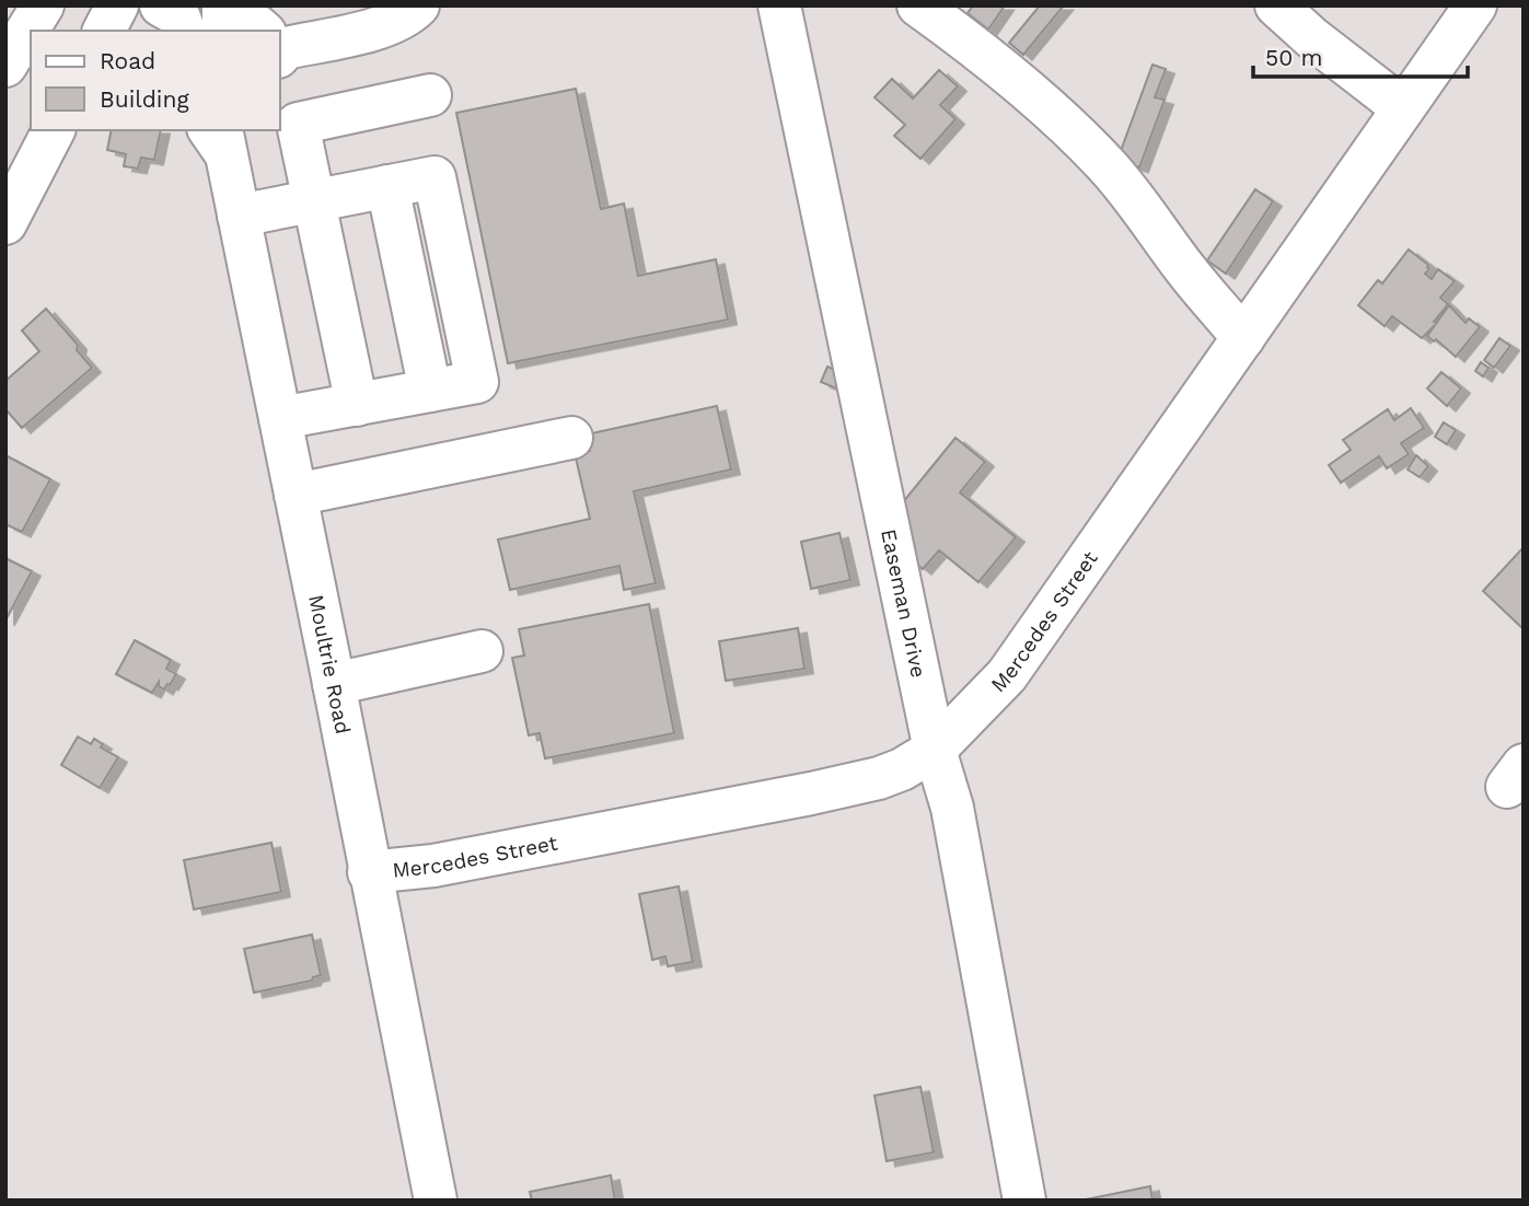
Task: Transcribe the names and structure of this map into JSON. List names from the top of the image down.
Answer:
{
  "streets": {
    "street": ["Easeman Drive", "Mercedes Street", "Moultrie Road"]
  },
  "crossings": [
    ["Easeman Drive", "Mercedes Street"],
    ["Mercedes Street", "Moultrie Road"]
  ],
  "legend": ["Road", "Building"],
  "scale_bar": "50 m"
}
